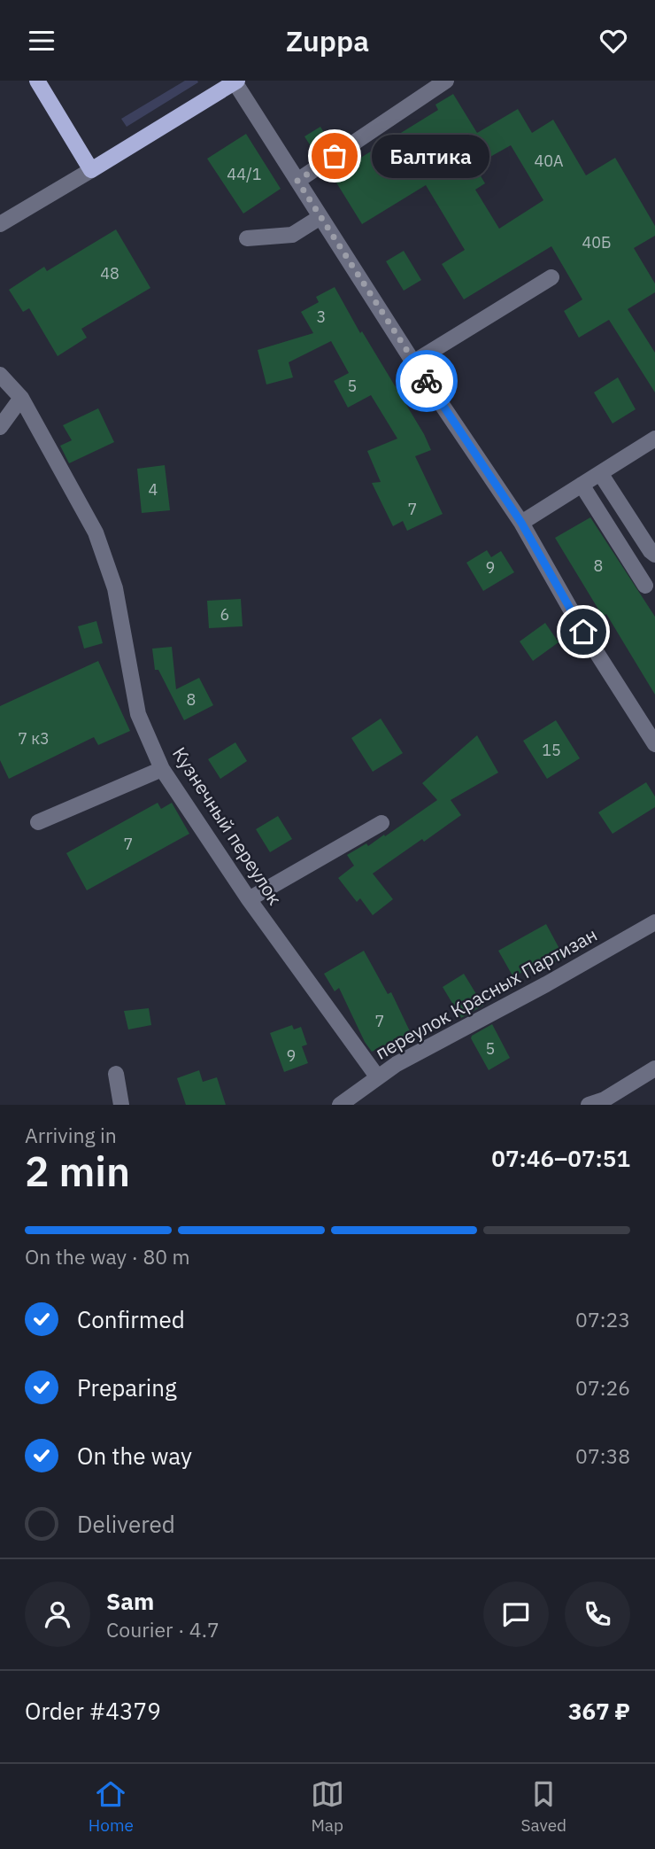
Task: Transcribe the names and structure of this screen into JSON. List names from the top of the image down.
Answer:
{
  "streets": {
    "street": ["Кузнечный переулок", "переулок Красных Партизан"]
  },
  "crossings": [
    ["Кузнечный переулок", "переулок Красных Партизан"]
  ],
  "places": ["Балтика"],
  "house_numbers": [
    "40А",
    "44/1",
    "40Б",
    "48",
    "3",
    "5",
    "4",
    "7",
    "8",
    "9",
    "6",
    "8",
    "7 к3",
    "15",
    "7",
    "7",
    "5",
    "9"
  ],
  "page": {
    "header": "Zuppa",
    "bubble": "Балтика",
    "heading": ["2 min", "Arriving in", "07:46–07:51"],
    "panel": [
      "Sam",
      "Courier · 4.7",
      "Order #4379",
      "367 ₽"
    ],
    "bar": "On the way · 80 m",
    "list": [
      ["Confirmed", "07:23"],
      ["Preparing", "07:26"],
      ["On the way", "07:38"],
      "Delivered"
    ],
    "tabs": ["Home", "Map", "Saved"]
  }
}
